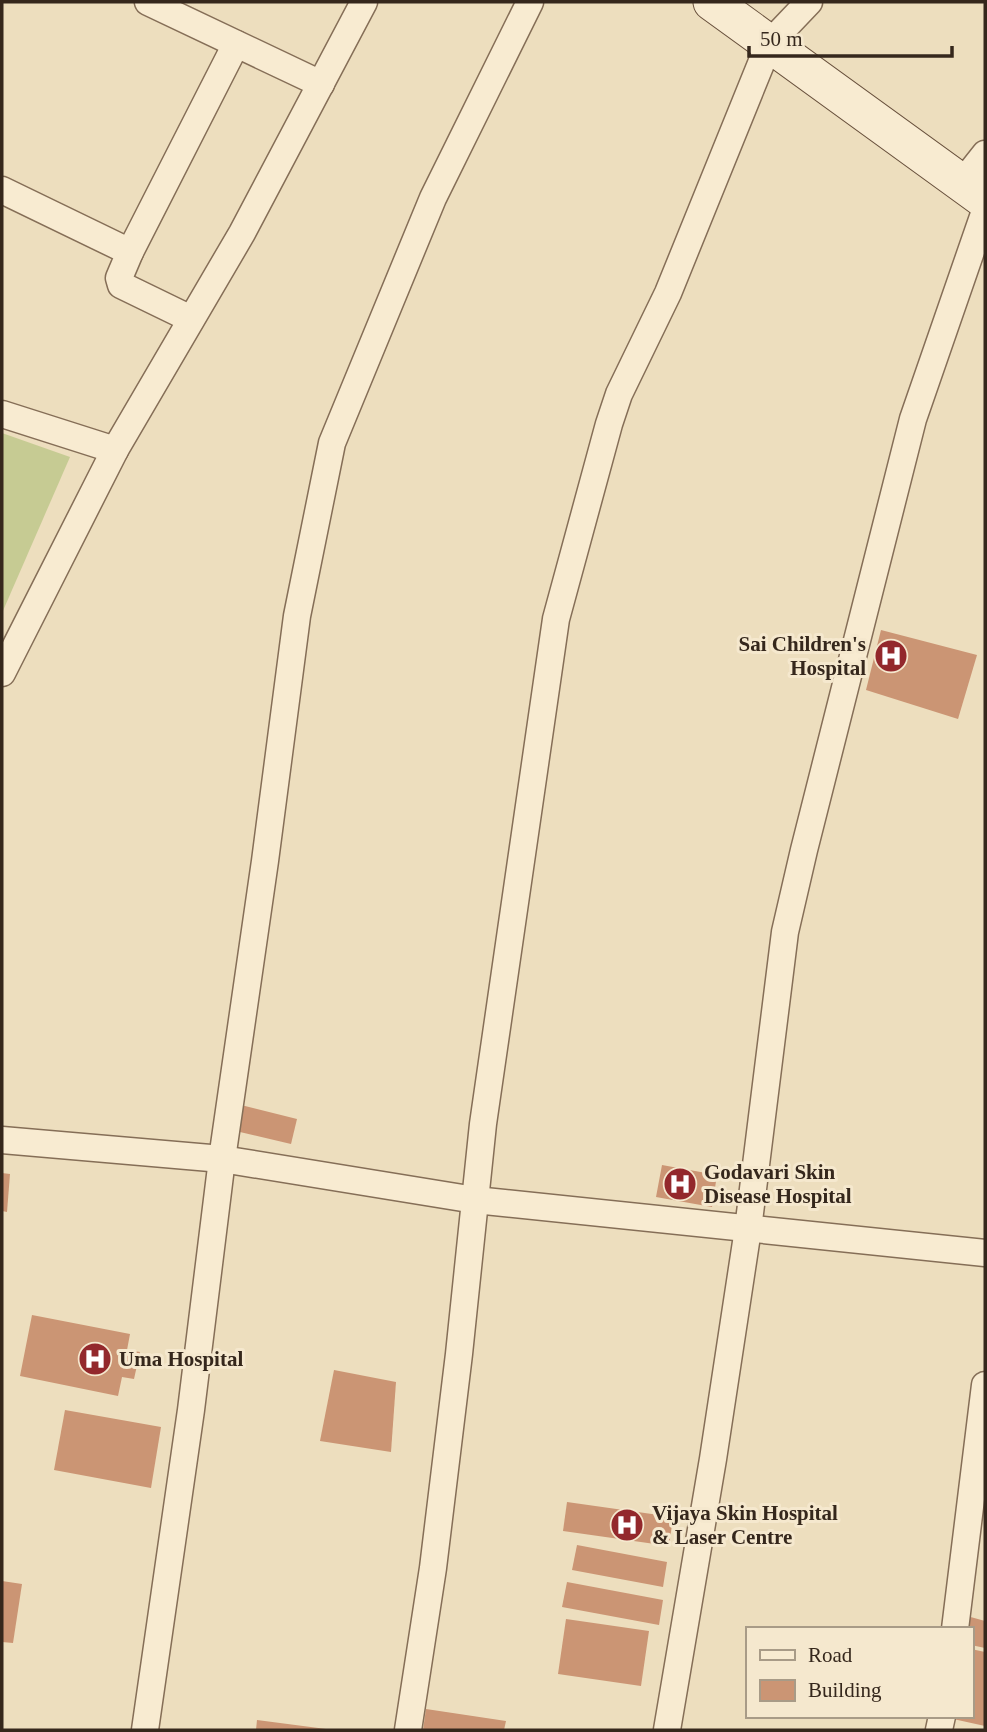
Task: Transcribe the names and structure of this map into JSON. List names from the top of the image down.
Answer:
{
  "places": {
    "hospital": [
      "Sai Children's Hospital",
      "Godavari Skin Disease Hospital",
      "Uma Hospital",
      "Vijaya Skin Hospital & Laser Centre"
    ]
  },
  "legend": ["Road", "Building"],
  "scale_bar": "50 m"
}
